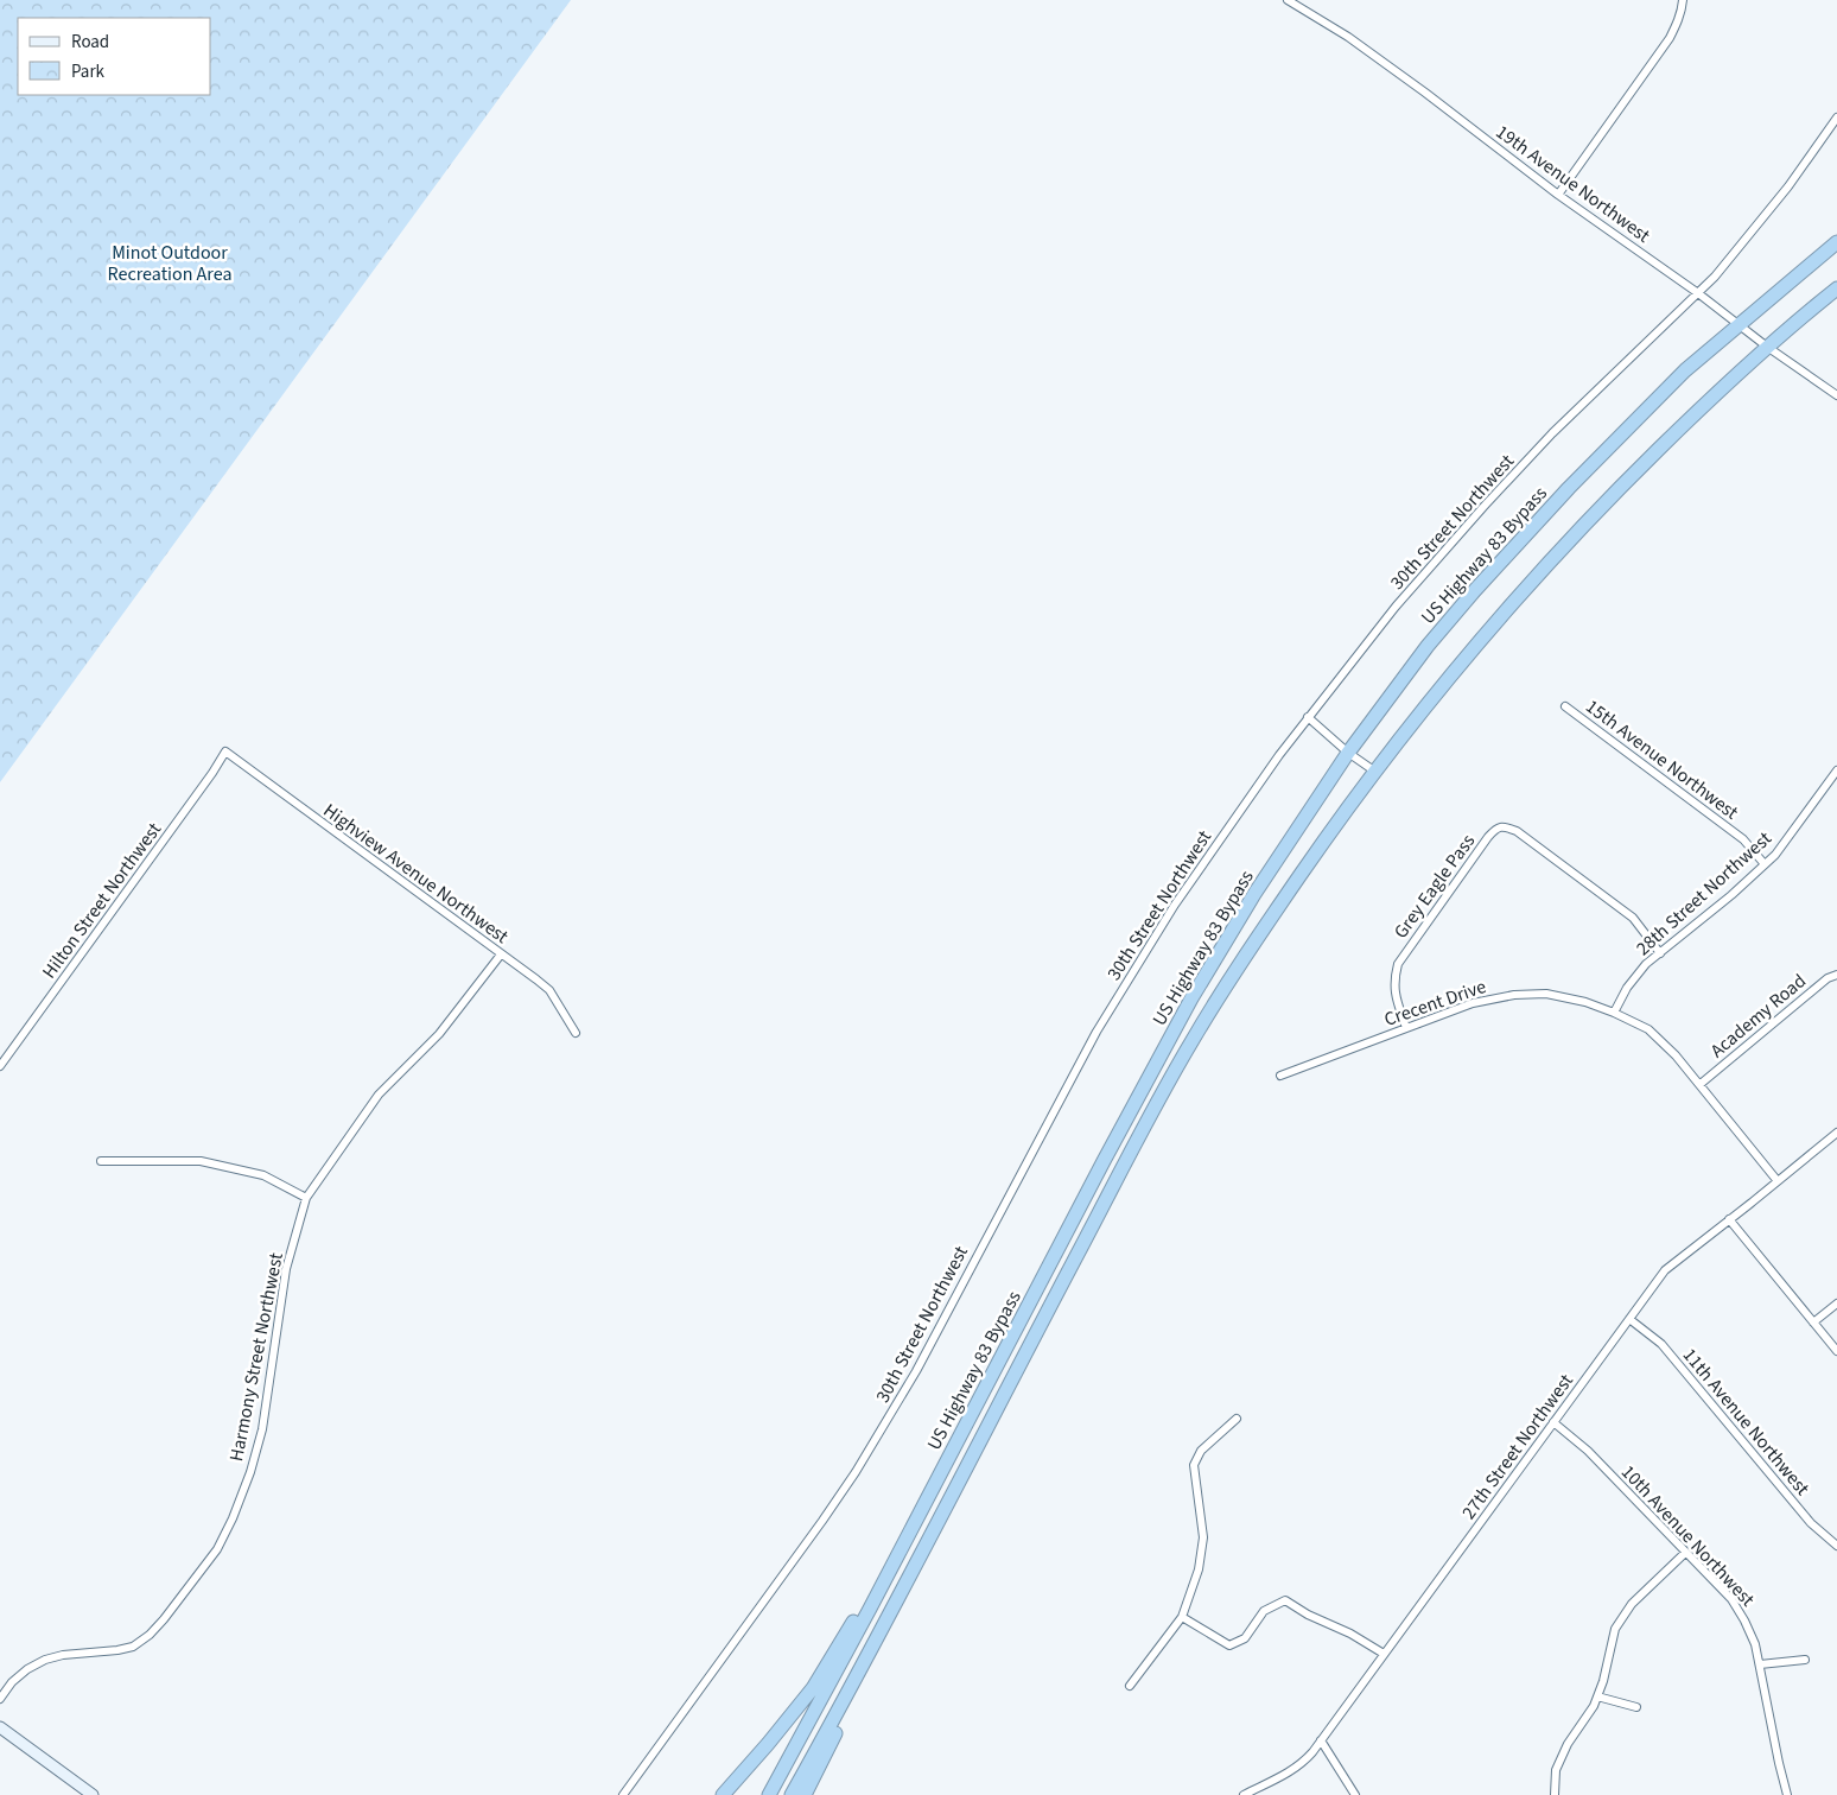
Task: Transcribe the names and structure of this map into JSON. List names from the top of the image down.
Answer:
{
  "streets": {
    "highway": ["US Highway 83 Bypass"],
    "street": [
      "19th Avenue Northwest",
      "30th Street Northwest",
      "15th Avenue Northwest",
      "Highview Avenue Northwest",
      "Grey Eagle Pass",
      "28th Street Northwest",
      "Hilton Street Northwest",
      "Crecent Drive",
      "Academy Road",
      "Harmony Street Northwest",
      "11th Avenue Northwest",
      "27th Street Northwest",
      "10th Avenue Northwest"
    ]
  },
  "crossings": [
    ["19th Avenue Northwest", "30th Street Northwest"],
    ["19th Avenue Northwest", "US Highway 83 Bypass"],
    ["15th Avenue Northwest", "28th Street Northwest"],
    ["Highview Avenue Northwest", "Hilton Street Northwest"],
    ["Highview Avenue Northwest", "Harmony Street Northwest"],
    ["Grey Eagle Pass", "28th Street Northwest"],
    ["Grey Eagle Pass", "Crecent Drive"],
    ["28th Street Northwest", "Crecent Drive"],
    ["Crecent Drive", "Academy Road"],
    ["Crecent Drive", "27th Street Northwest"],
    ["11th Avenue Northwest", "27th Street Northwest"],
    ["27th Street Northwest", "10th Avenue Northwest"]
  ],
  "parks": ["Minot Outdoor Recreation Area"],
  "legend": ["Road", "Park"]
}
